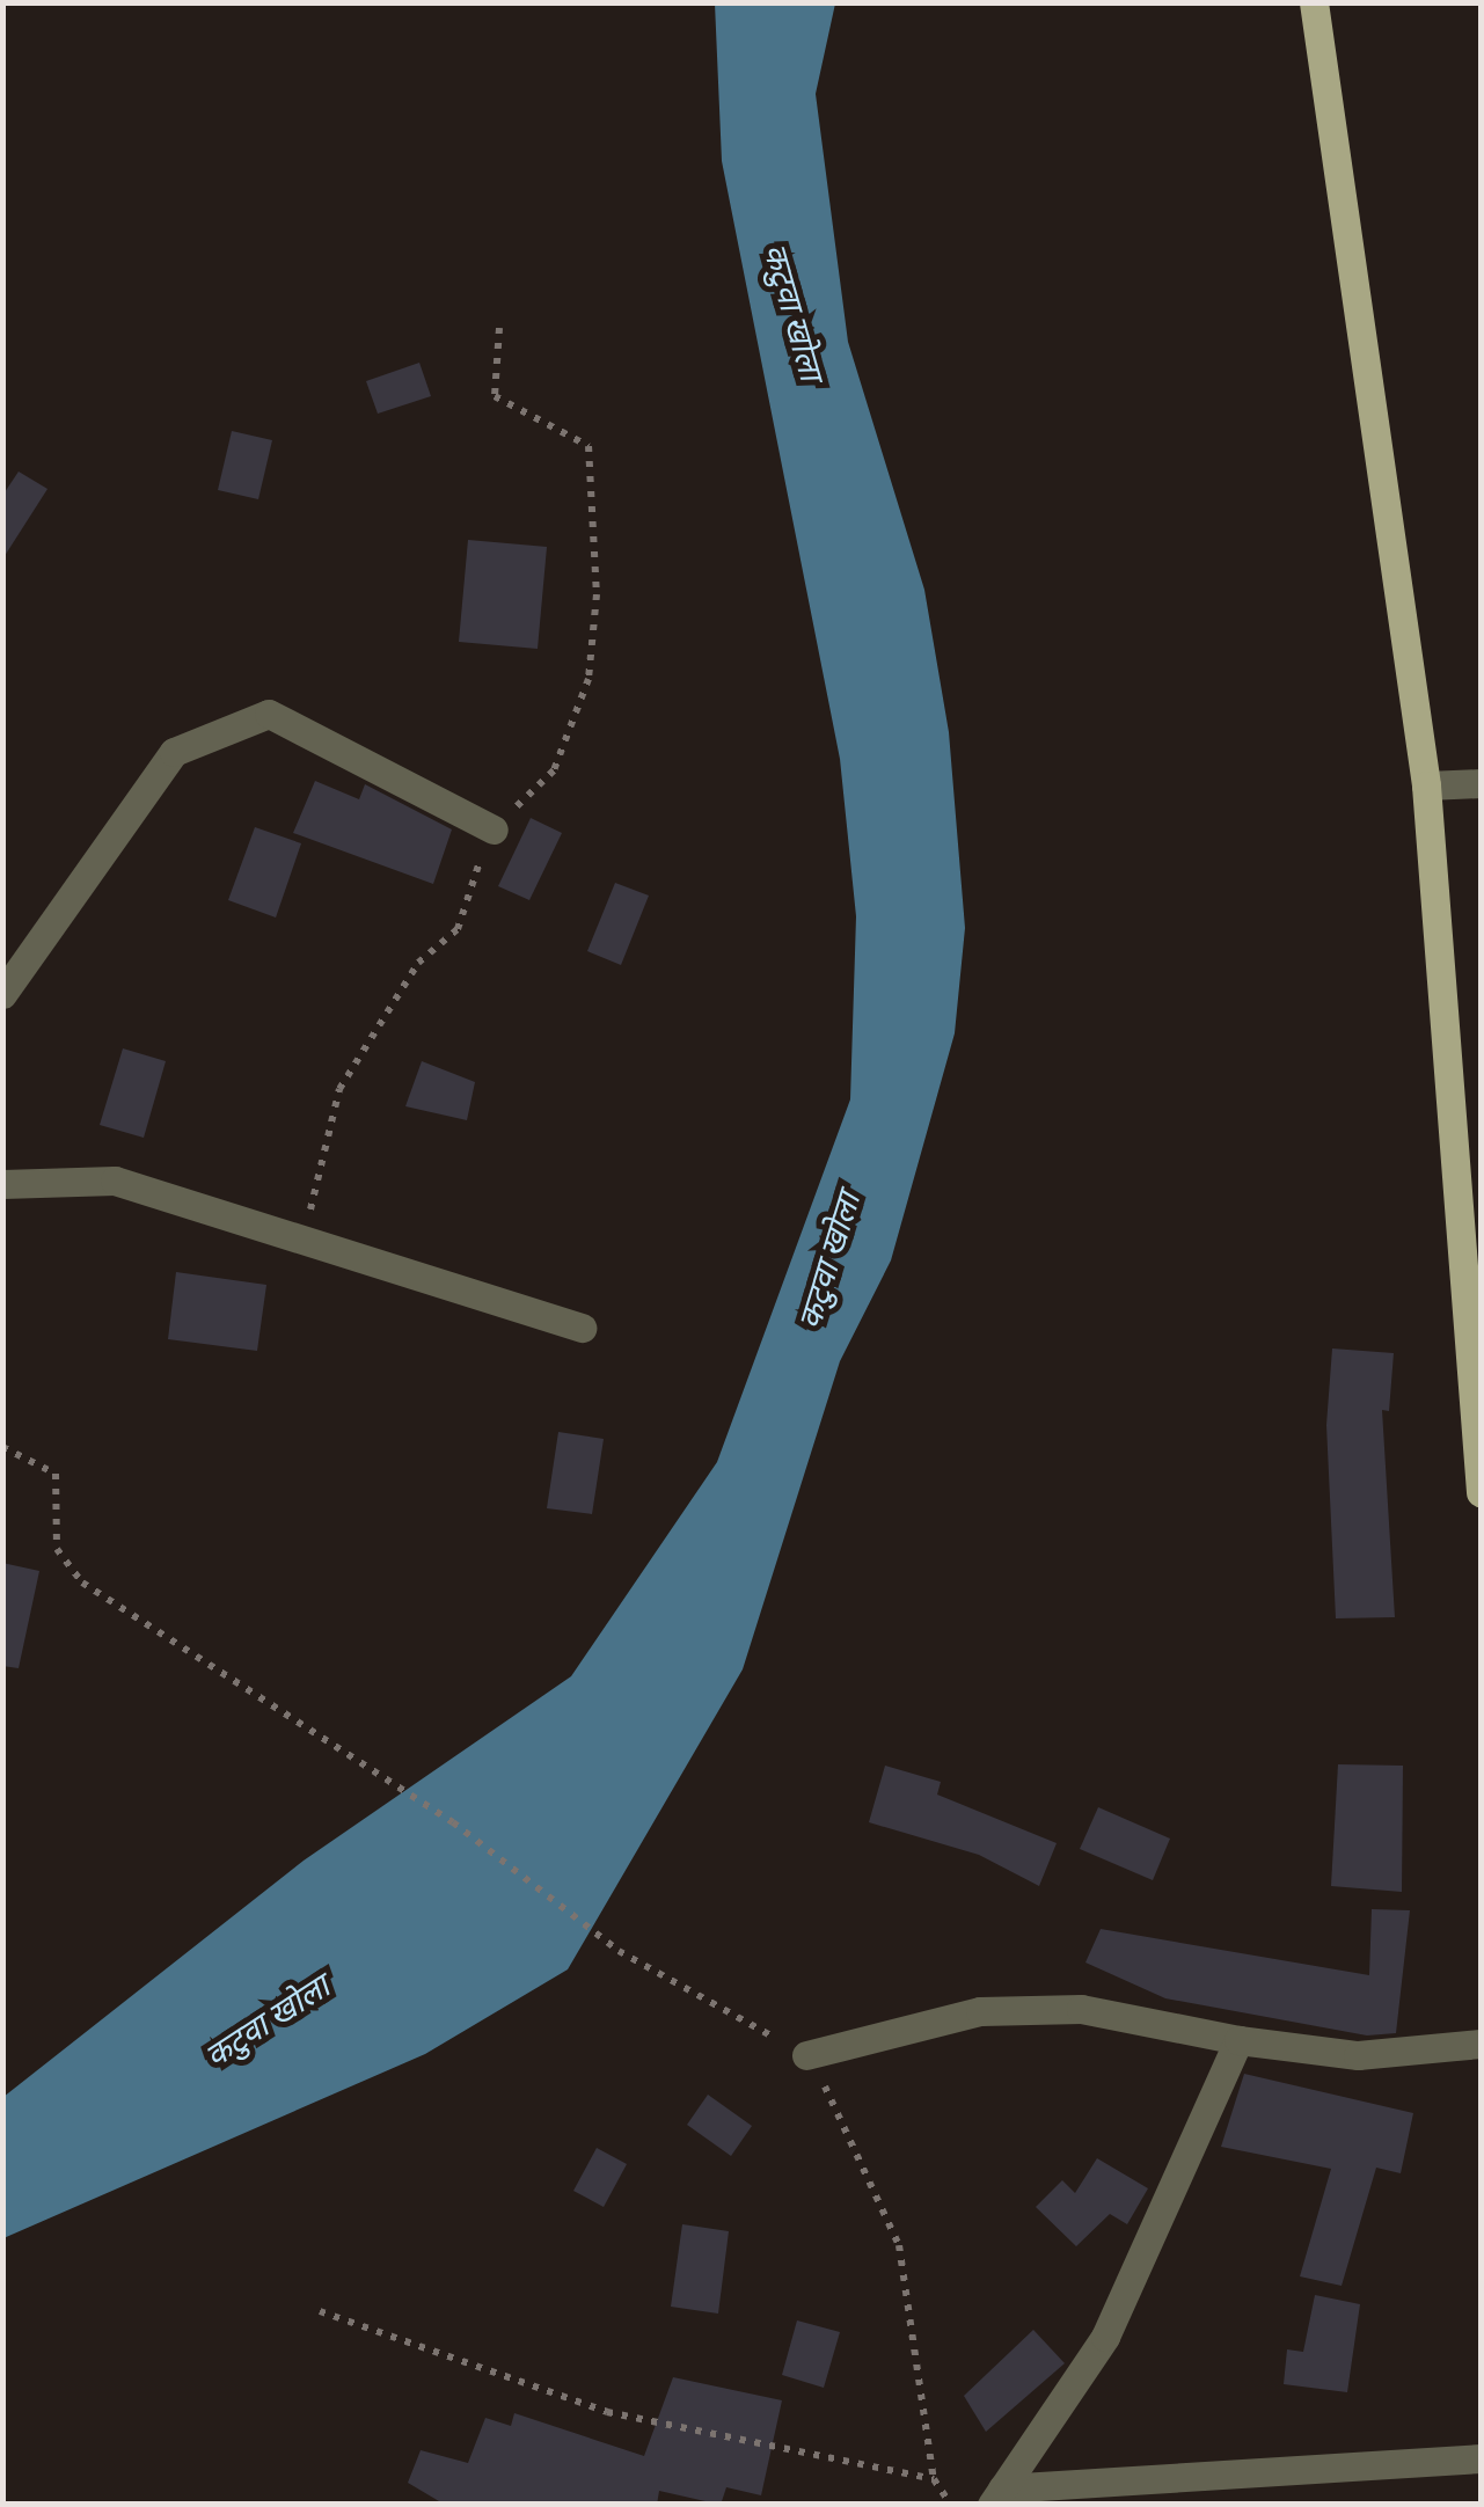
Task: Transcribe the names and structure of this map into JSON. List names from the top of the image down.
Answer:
{
  "water": ["कटुवा खोला"]
}
